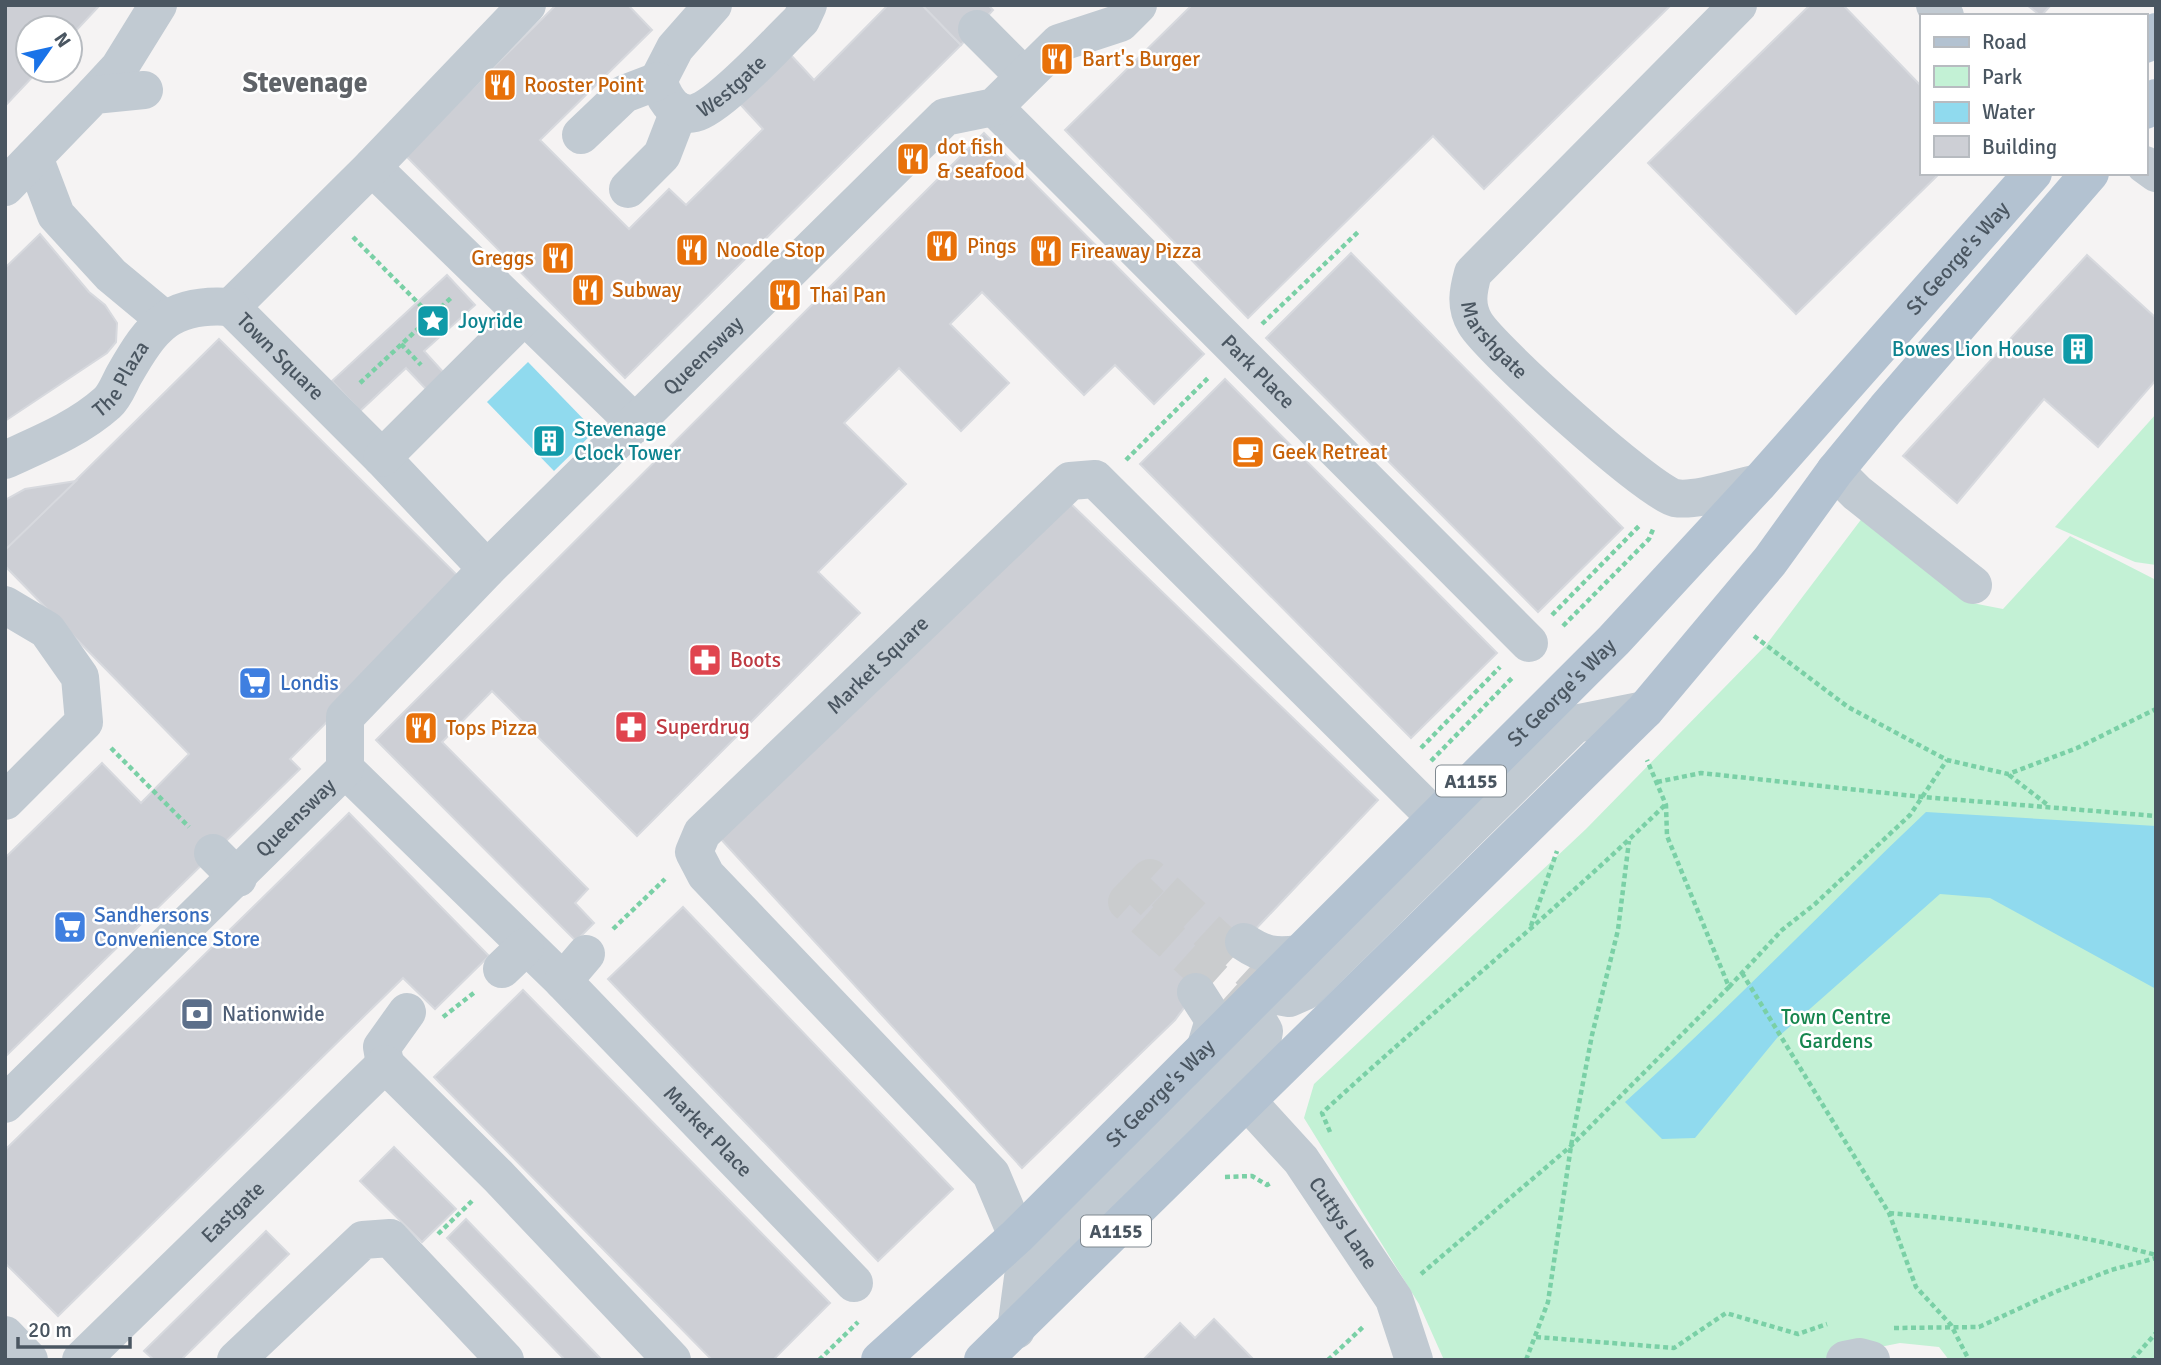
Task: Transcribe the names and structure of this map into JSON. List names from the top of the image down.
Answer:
{
  "streets": {
    "main road": ["St George's Way", "A1155"],
    "street": [
      "Westgate",
      "Marshgate",
      "Town Square",
      "Queensway",
      "Park Place",
      "The Plaza",
      "Market Square",
      "Market Place",
      "Eastgate",
      "Cuttys Lane"
    ]
  },
  "crossings": [
    ["St George's Way", "Market Square"],
    ["St George's Way", "Cuttys Lane"],
    ["Town Square", "Queensway"],
    ["Town Square", "The Plaza"],
    ["Queensway", "Park Place"],
    ["Queensway", "Market Place"]
  ],
  "districts": ["Stevenage"],
  "parks": ["Town Centre Gardens"],
  "places": {
    "restaurant": [
      "Bart's Burger",
      "Rooster Point",
      "dot fish & seafood",
      "Pings",
      "Noodle Stop",
      "Fireaway Pizza",
      "Greggs",
      "Subway",
      "Thai Pan",
      "Tops Pizza"
    ],
    "place": ["Joyride"],
    "building": ["Bowes Lion House", "Stevenage Clock Tower"],
    "cafe": ["Geek Retreat"],
    "pharmacy": ["Boots", "Superdrug"],
    "supermarket": ["Londis", "Sandhersons Convenience Store"],
    "bank": ["Nationwide"]
  },
  "legend": [
    "Road",
    "Park",
    "Water",
    "Building"
  ],
  "scale_bar": "20 m",
  "north": "top right"
}
